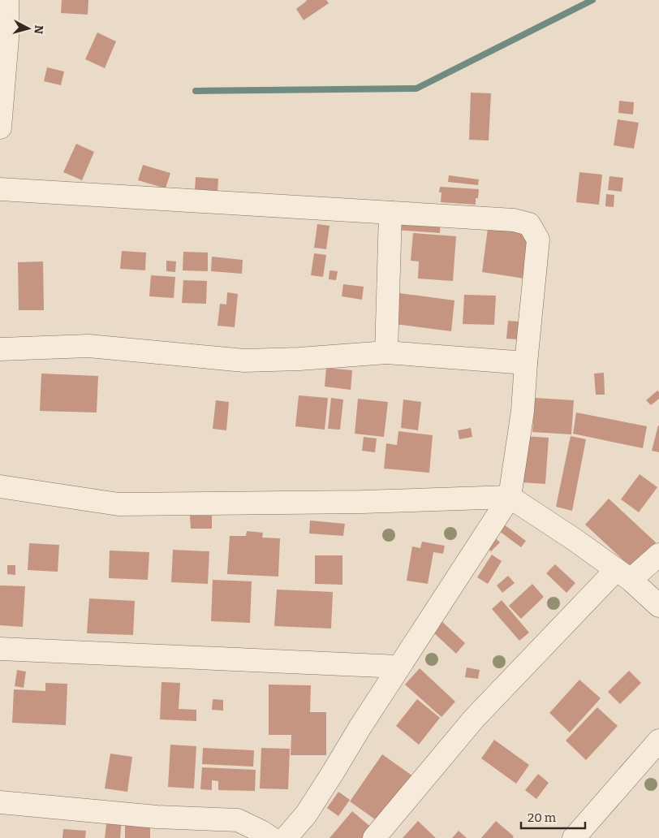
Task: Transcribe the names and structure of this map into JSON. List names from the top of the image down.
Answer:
{
  "scale_bar": "20 m",
  "north": "right"
}
